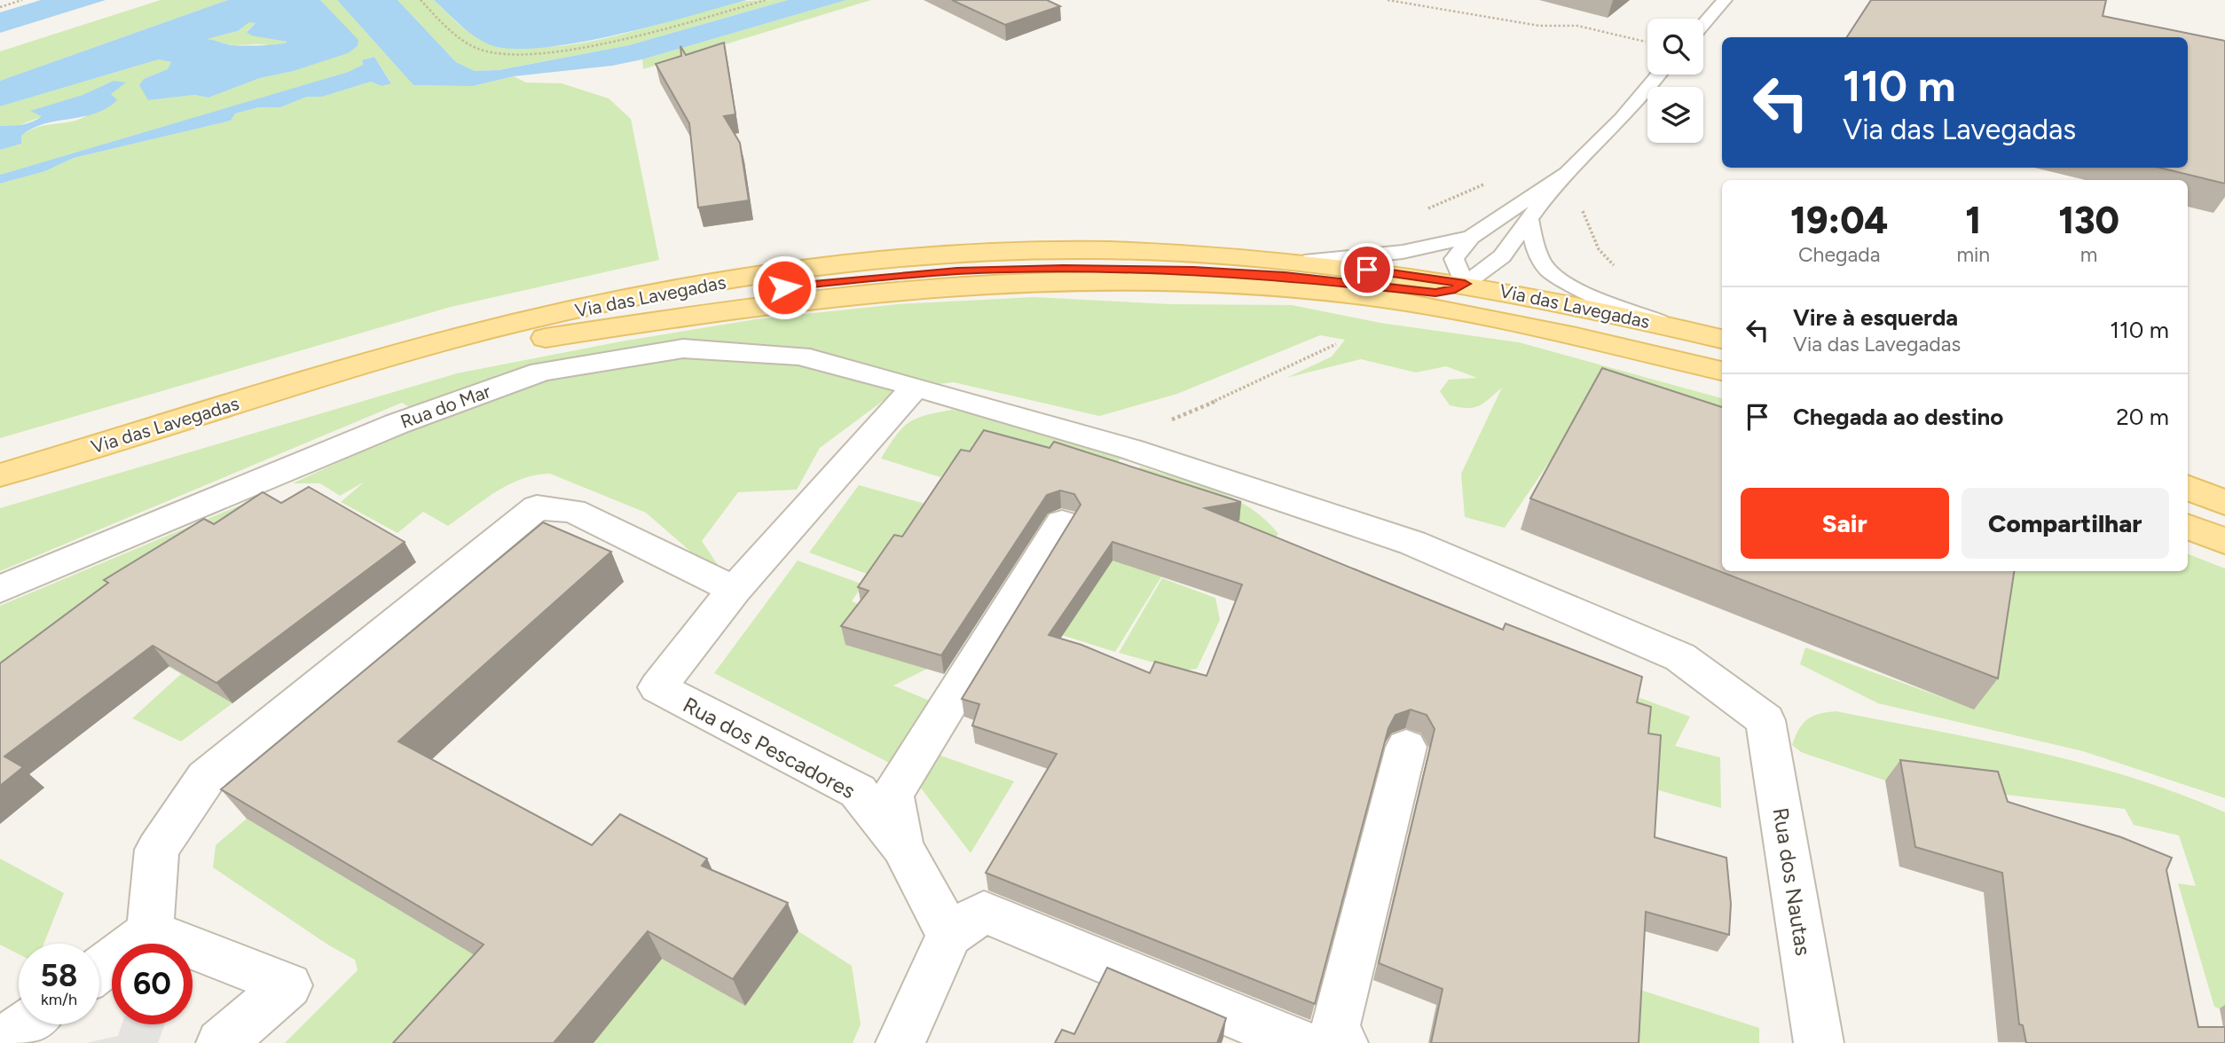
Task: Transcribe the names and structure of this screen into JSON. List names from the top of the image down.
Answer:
{
  "streets": {
    "main road": ["Via das Lavegadas"],
    "street": ["Rua do Mar", "Rua dos Pescadores", "Rua dos Nautas"]
  },
  "crossings": [
    ["Rua do Mar", "Rua dos Nautas"]
  ],
  "page": {
    "turn": ["110 m", "Via das Lavegadas"],
    "eta": [
      "19:04",
      "Chegada",
      "1",
      "min",
      "130",
      "m"
    ],
    "list": [
      {
        "name": "Vire à esquerda",
        "note": "Via das Lavegadas",
        "value": "110 m"
      },
      {
        "name": "Chegada ao destino",
        "value": "20 m"
      }
    ],
    "buttons": ["Sair", "Compartilhar"],
    "speed": "58 km/h",
    "limit": "60"
  }
}
